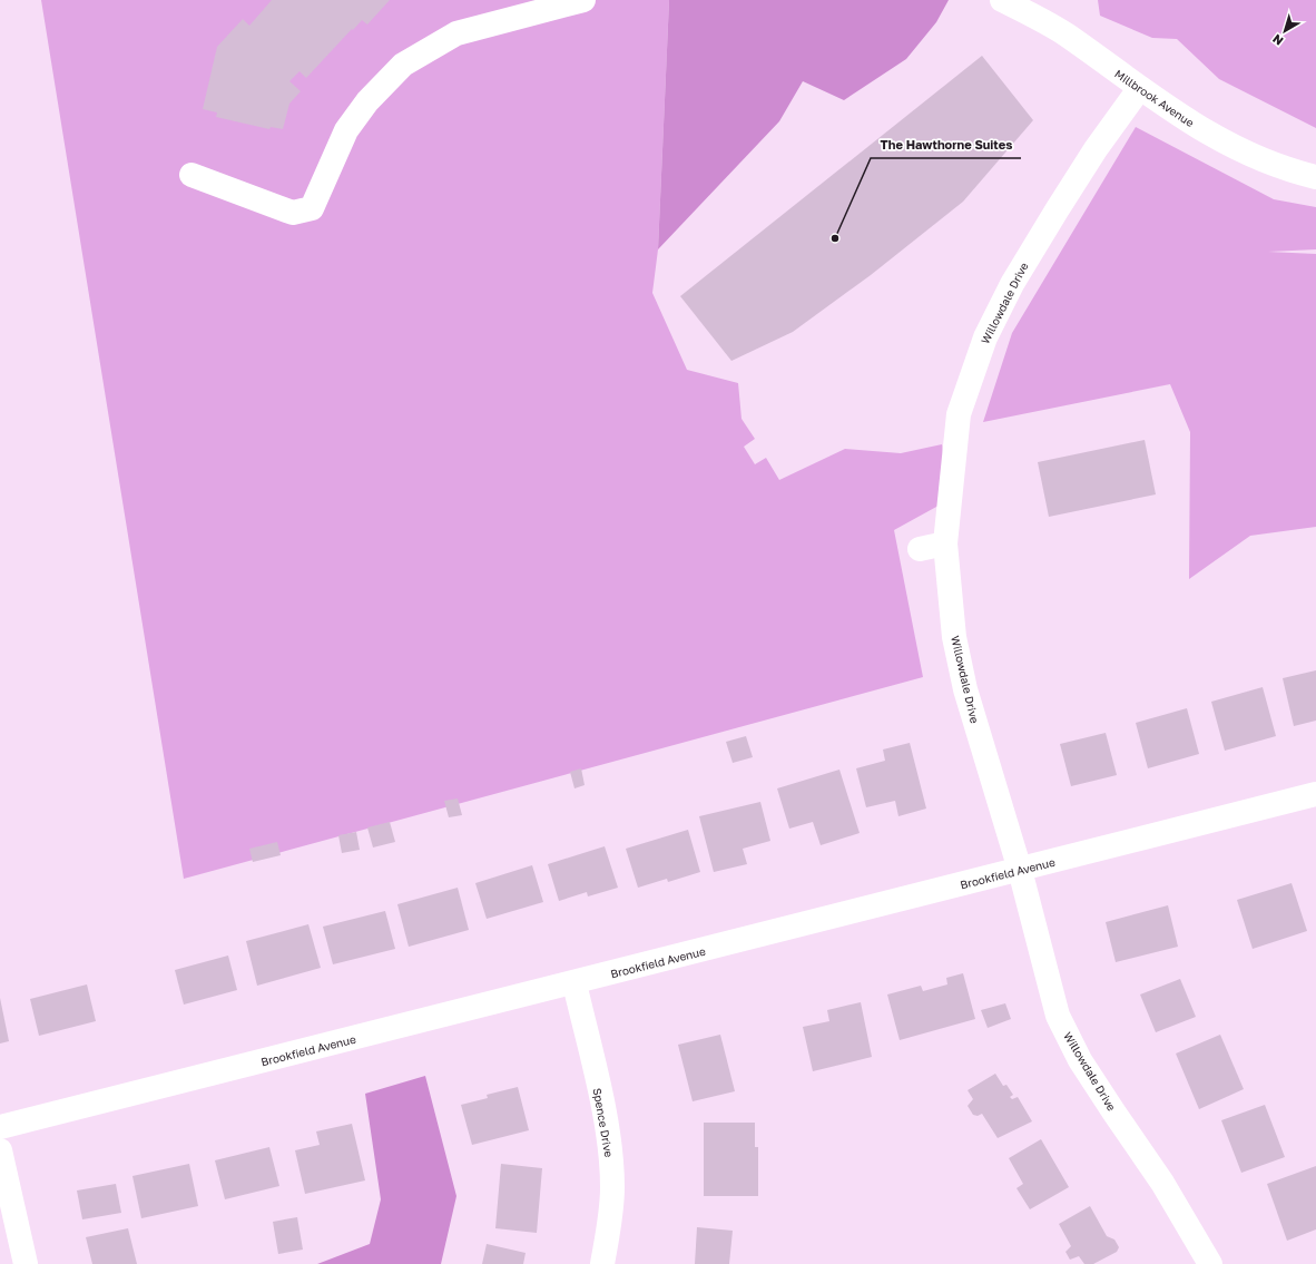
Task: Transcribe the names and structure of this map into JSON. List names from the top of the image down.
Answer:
{
  "streets": {
    "street": [
      "Millbrook Avenue",
      "Willowdale Drive",
      "Brookfield Avenue",
      "Spence Drive"
    ]
  },
  "crossings": [
    ["Millbrook Avenue", "Willowdale Drive"],
    ["Willowdale Drive", "Brookfield Avenue"],
    ["Brookfield Avenue", "Spence Drive"]
  ],
  "places": ["The Hawthorne Suites"],
  "north": "bottom left"
}
